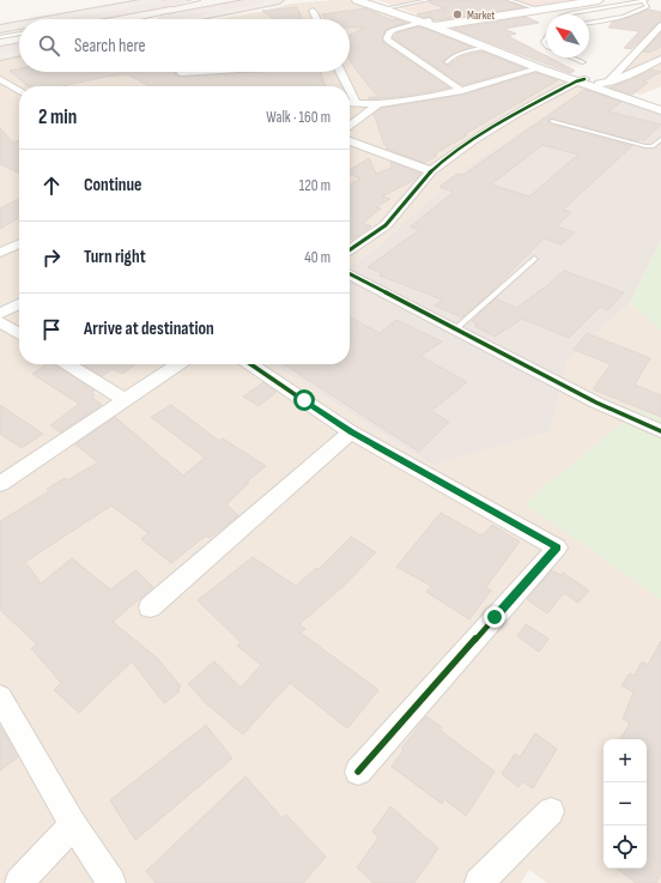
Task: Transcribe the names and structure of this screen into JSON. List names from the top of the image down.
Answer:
{
  "places": ["Market"],
  "north": "top left",
  "page": {
    "search": "Search here",
    "heading": ["2 min", "Walk · 160 m"],
    "list": [
      ["Continue", "120 m"],
      ["Turn right", "40 m"],
      "Arrive at destination"
    ],
    "map_buttons": ["+", "−"]
  }
}
